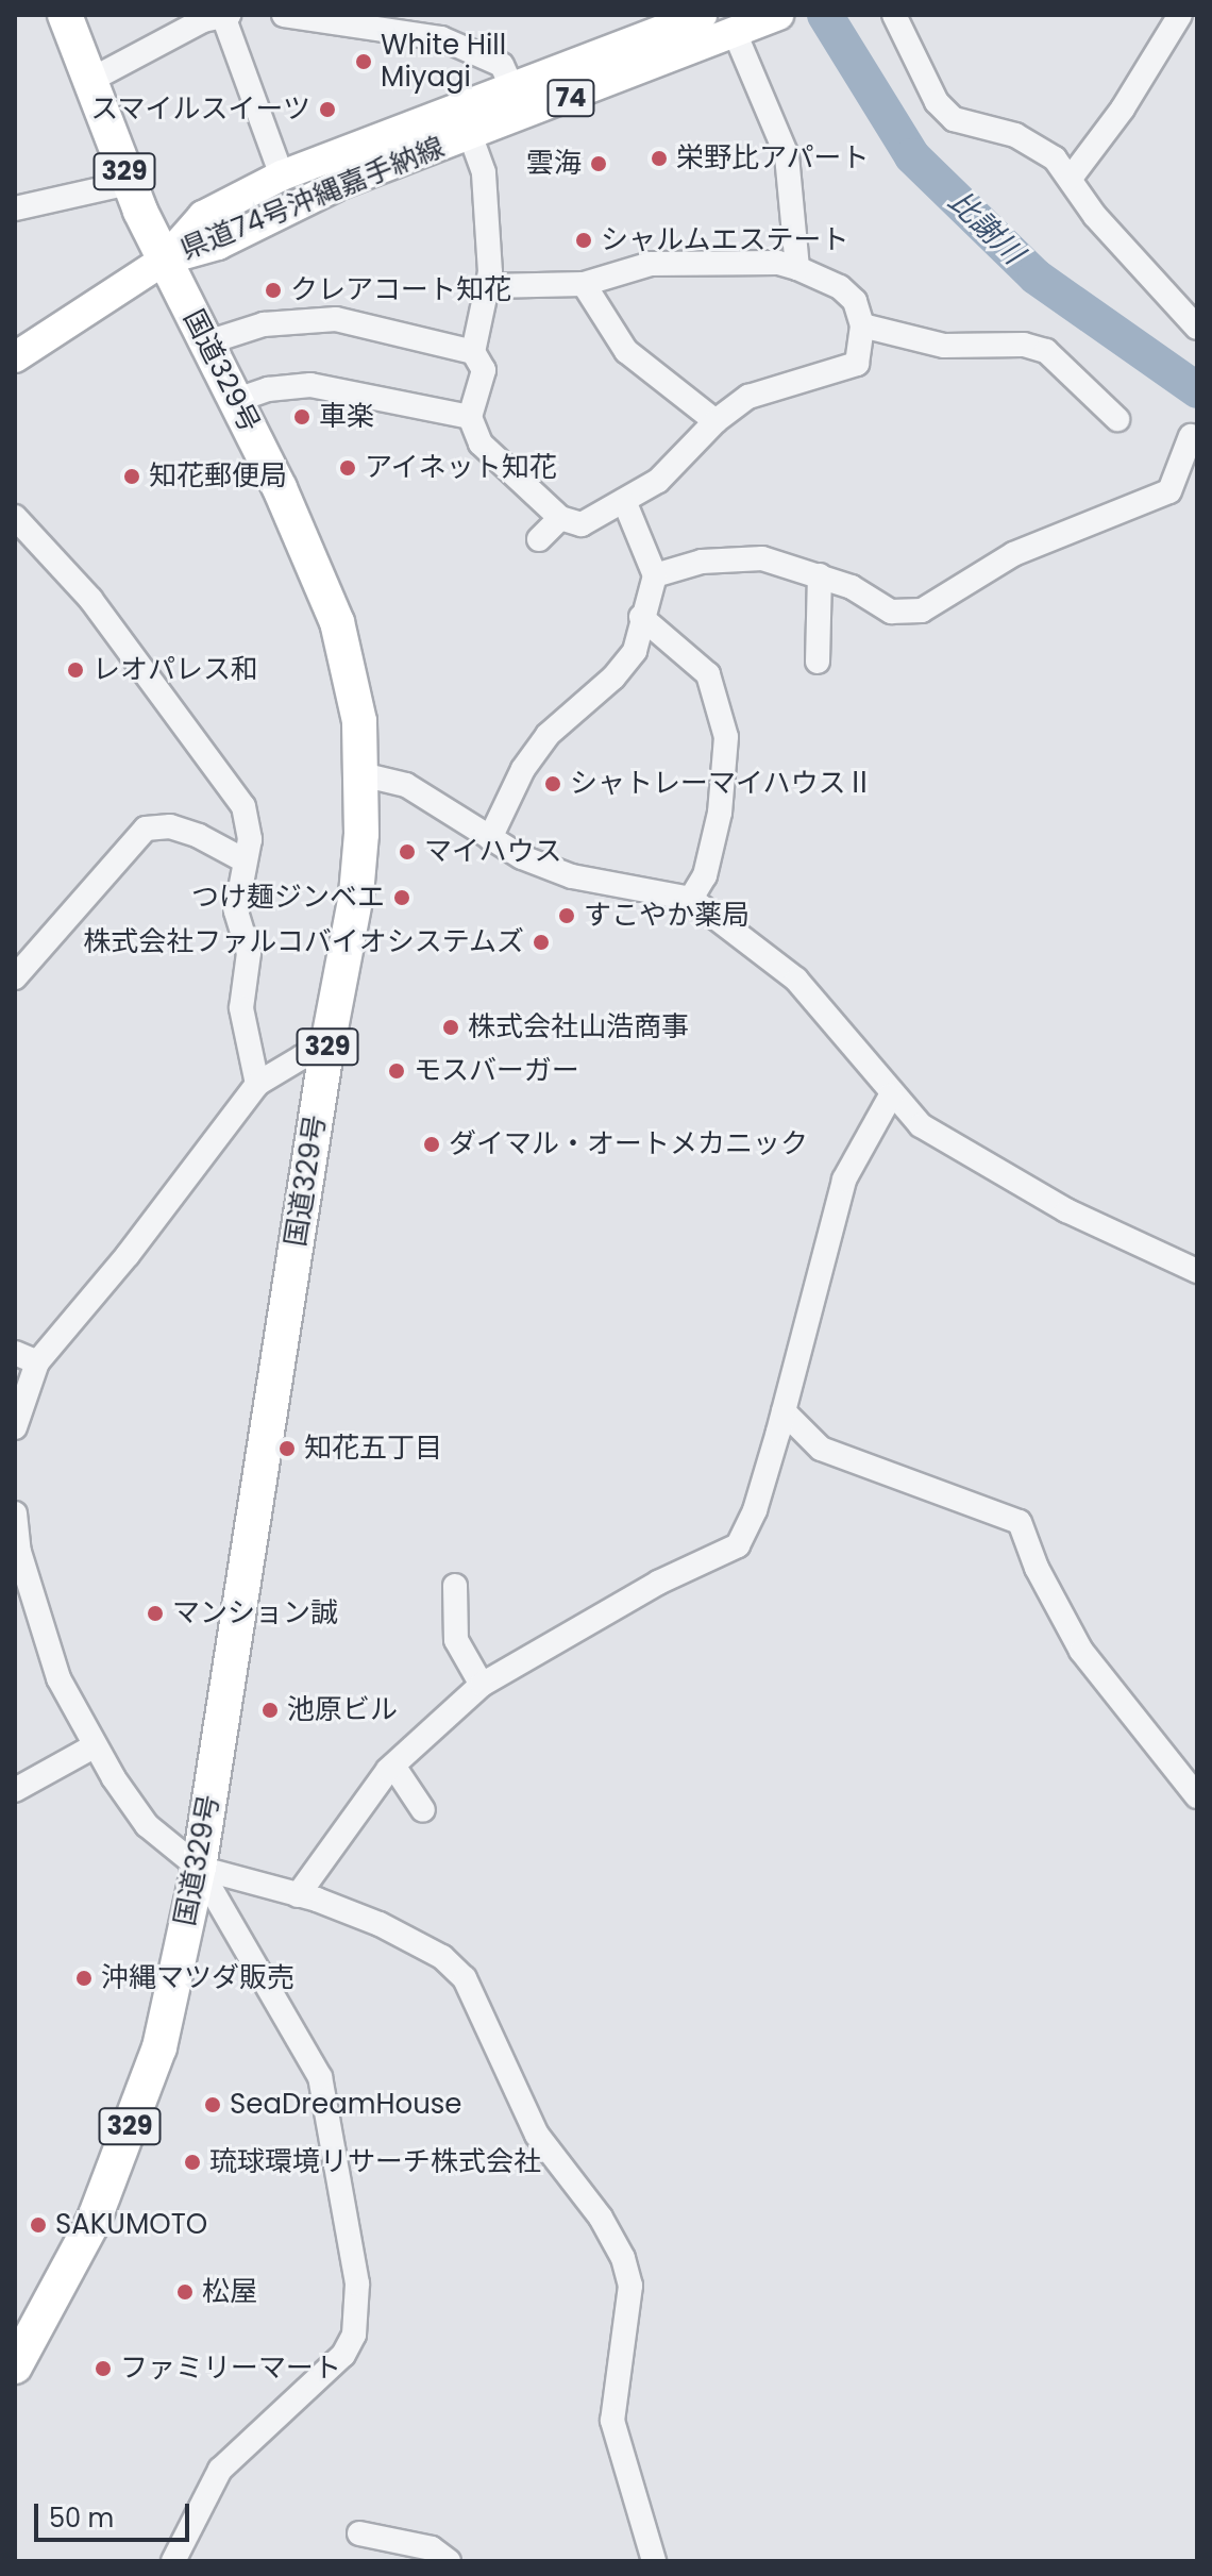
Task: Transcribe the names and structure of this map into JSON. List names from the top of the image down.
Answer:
{
  "streets": {
    "highway": ["329", "国道329号"],
    "main road": ["74", "県道74号沖縄嘉手納線"]
  },
  "crossings": [
    ["県道74号沖縄嘉手納線", "国道329号"]
  ],
  "water": ["比謝川"],
  "places": [
    "White Hill Miyagi",
    "スマイルスイーツ",
    "栄野比アパート",
    "雲海",
    "シャルムエステート",
    "クレアコート知花",
    "車楽",
    "アイネット知花",
    "知花郵便局",
    "レオパレス和",
    "シャトレーマイハウスⅡ",
    "マイハウス",
    "つけ麺ジンベエ",
    "すこやか薬局",
    "株式会社ファルコバイオシステムズ",
    "株式会社山浩商事",
    "モスバーガー",
    "ダイマル・オートメカニック",
    "知花五丁目",
    "マンション誠",
    "池原ビル",
    "沖縄マツダ販売",
    "SeaDreamHouse",
    "琉球環境リサーチ株式会社",
    "SAKUMOTO",
    "松屋",
    "ファミリーマート"
  ],
  "scale_bar": "50 m"
}
